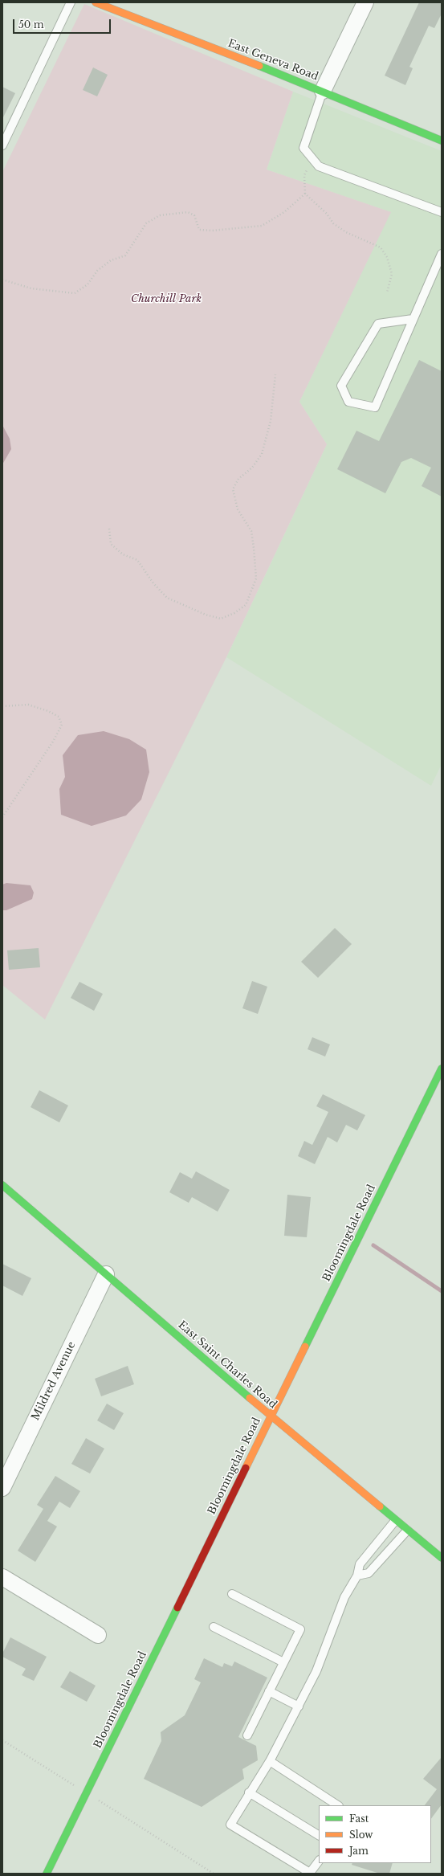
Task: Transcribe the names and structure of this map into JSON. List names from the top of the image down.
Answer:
{
  "streets": {
    "street": [
      "East Geneva Road",
      "Bloomingdale Road",
      "East Saint Charles Road",
      "Mildred Avenue"
    ]
  },
  "crossings": [
    ["Bloomingdale Road", "East Saint Charles Road"],
    ["East Saint Charles Road", "Mildred Avenue"]
  ],
  "parks": ["Churchill Park"],
  "legend": ["Fast", "Slow", "Jam"],
  "scale_bar": "50 m"
}
